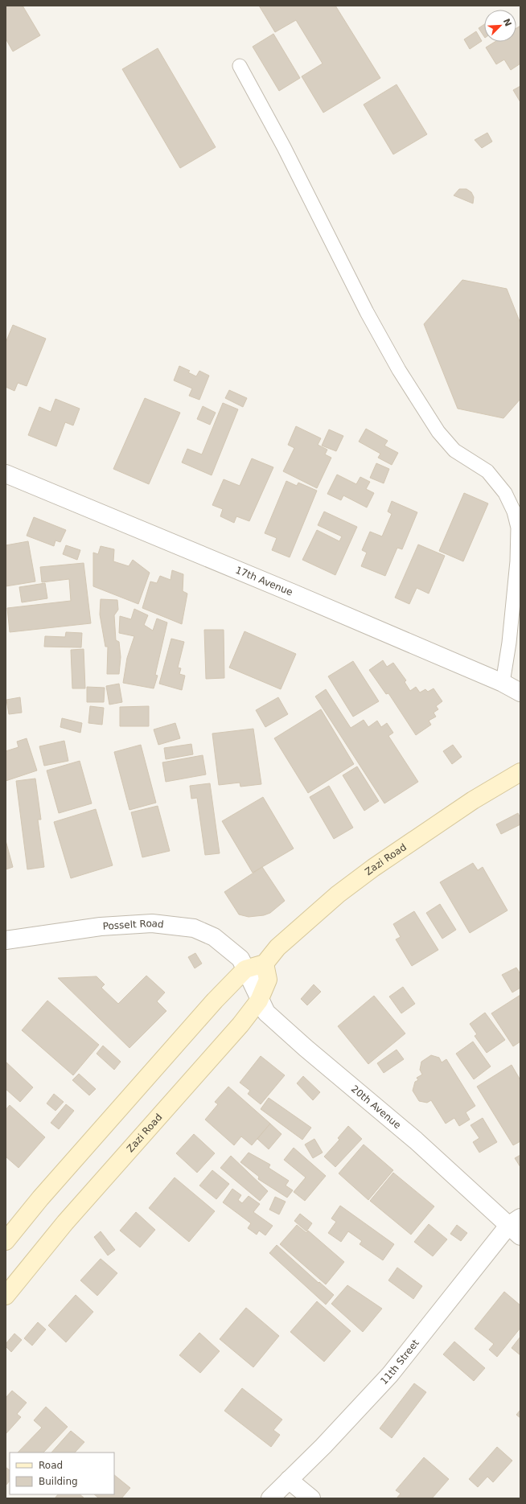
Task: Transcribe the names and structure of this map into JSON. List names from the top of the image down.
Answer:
{
  "streets": {
    "street": [
      "17th Avenue",
      "Zazi Road",
      "Posselt Road",
      "20th Avenue",
      "11th Street"
    ]
  },
  "crossings": [
    ["Zazi Road", "20th Avenue"],
    ["Posselt Road", "20th Avenue"],
    ["20th Avenue", "11th Street"]
  ],
  "legend": ["Road", "Building"],
  "north": "top right"
}
